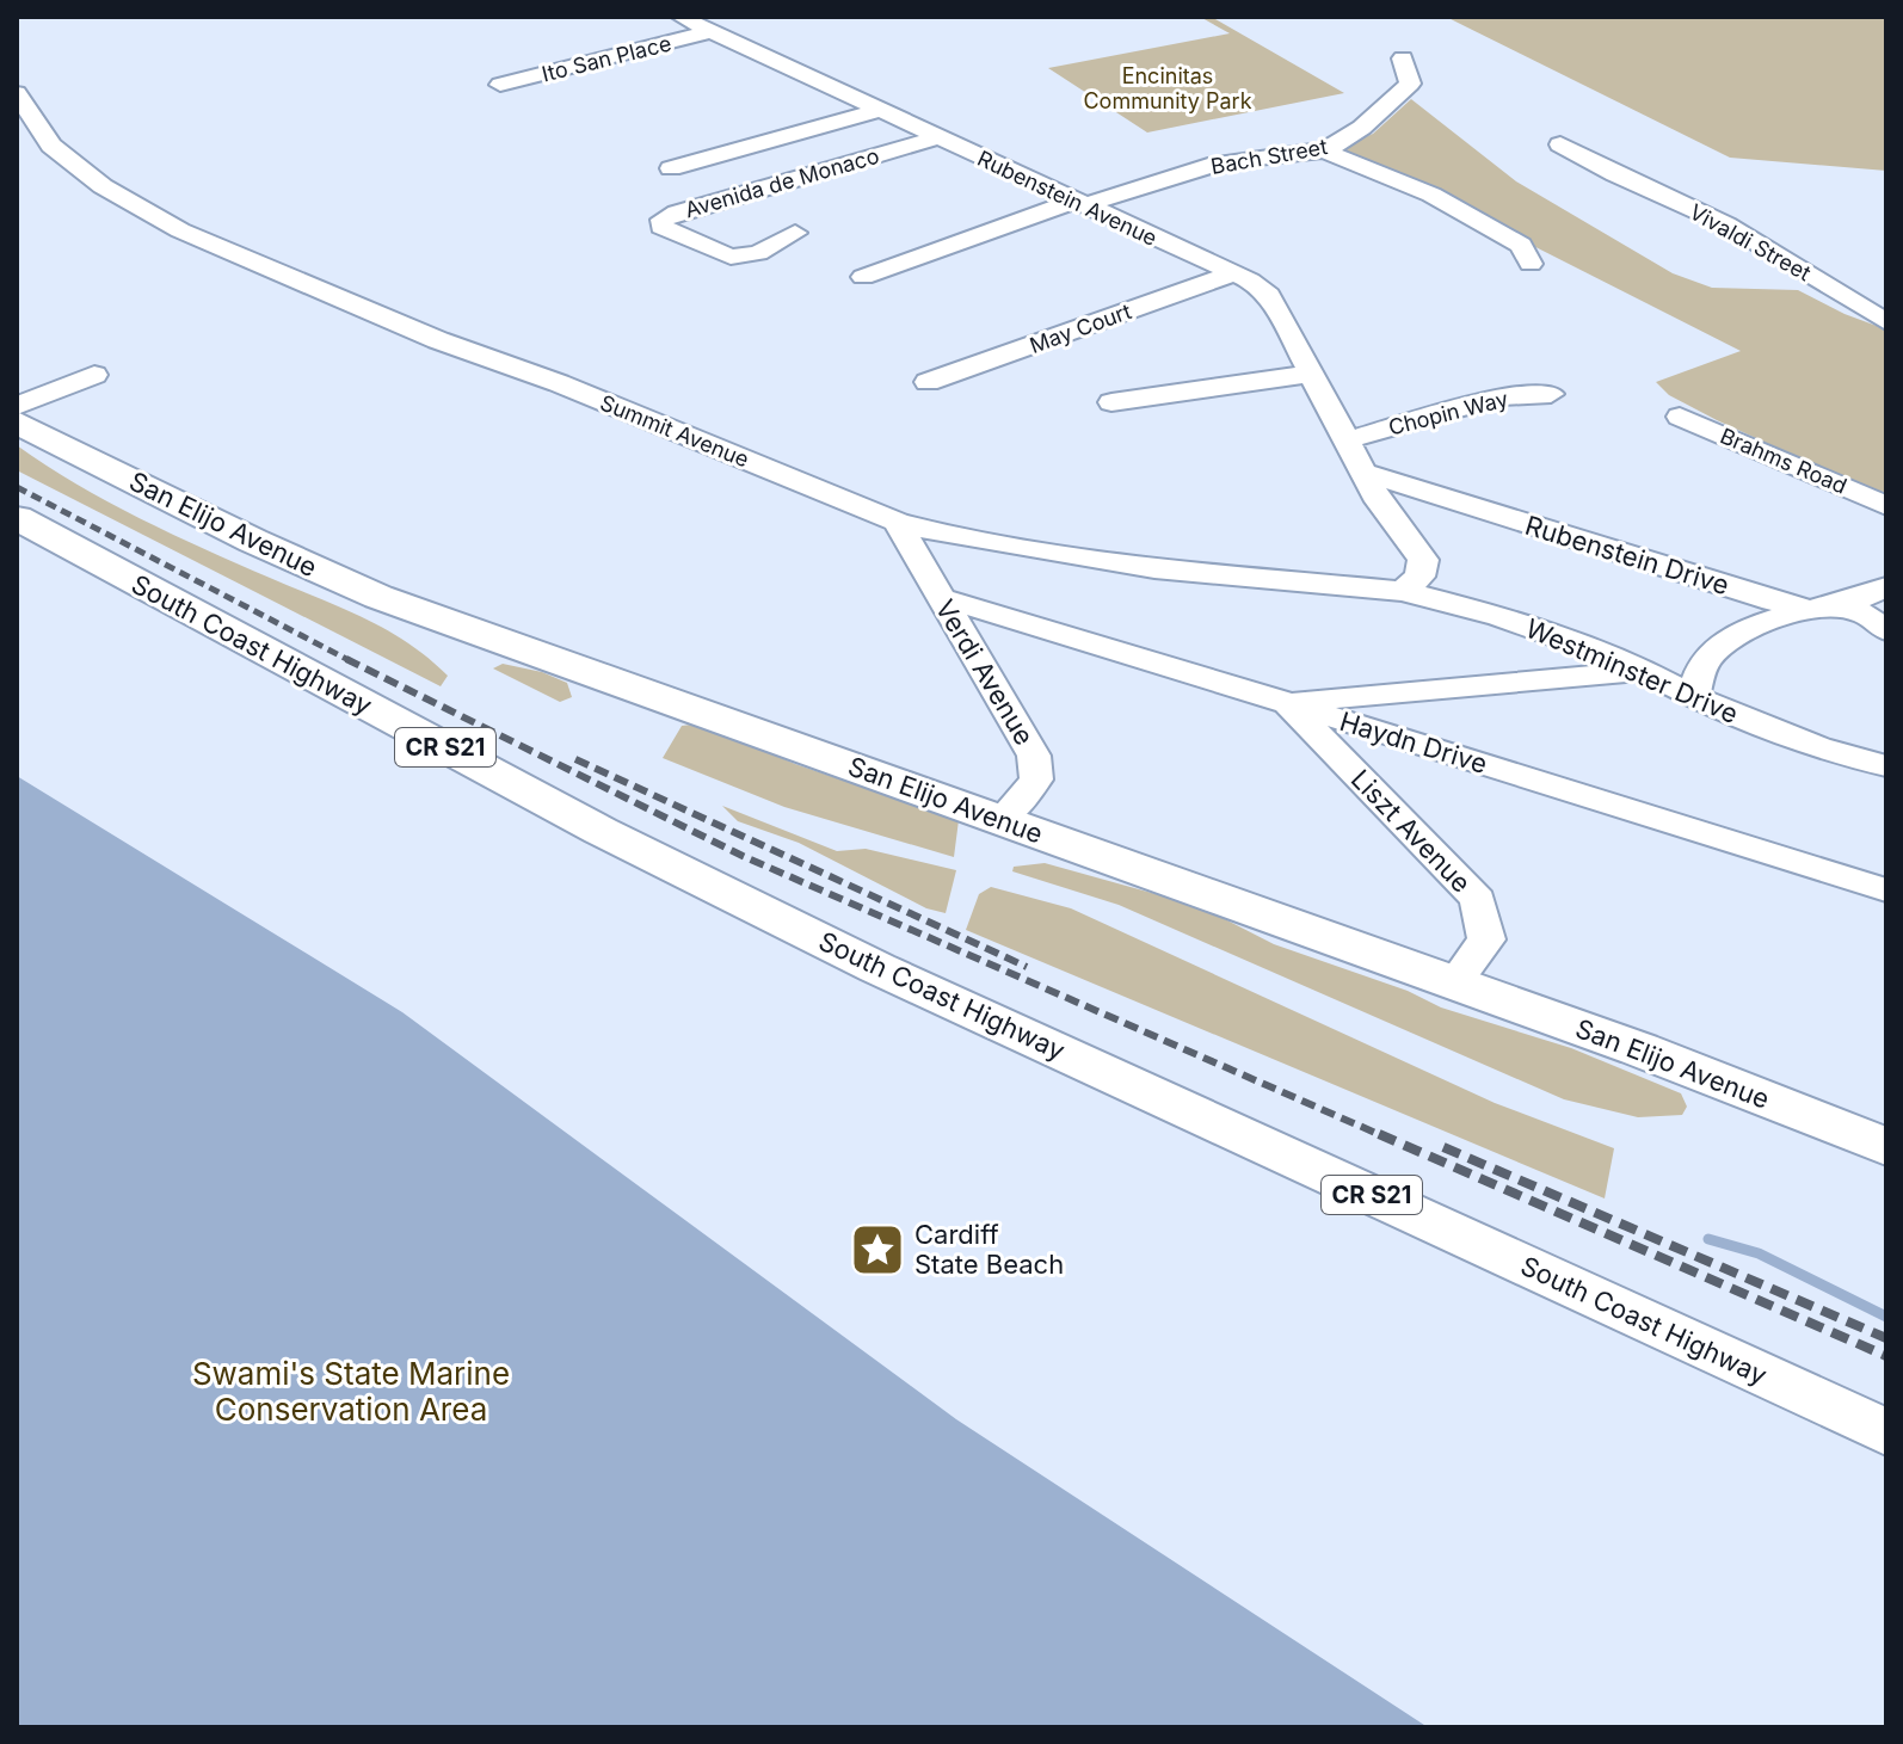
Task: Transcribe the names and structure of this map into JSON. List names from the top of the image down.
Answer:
{
  "streets": {
    "main road": ["San Elijo Avenue", "South Coast Highway", "CR S21"],
    "street": [
      "Ito San Place",
      "Bach Street",
      "Avenida de Monaco",
      "Rubenstein Avenue",
      "Vivaldi Street",
      "May Court",
      "Chopin Way",
      "Summit Avenue",
      "Brahms Road",
      "Rubenstein Drive",
      "Westminster Drive",
      "Verdi Avenue",
      "Haydn Drive",
      "Liszt Avenue"
    ]
  },
  "crossings": [
    ["Ito San Place", "Rubenstein Avenue"],
    ["Bach Street", "Rubenstein Avenue"],
    ["Avenida de Monaco", "Rubenstein Avenue"],
    ["Rubenstein Avenue", "May Court"],
    ["Rubenstein Avenue", "Chopin Way"],
    ["Rubenstein Avenue", "Rubenstein Drive"],
    ["Summit Avenue", "Westminster Drive"],
    ["Summit Avenue", "Verdi Avenue"],
    ["San Elijo Avenue", "Verdi Avenue"],
    ["San Elijo Avenue", "Liszt Avenue"],
    ["Verdi Avenue", "Haydn Drive"],
    ["Haydn Drive", "Liszt Avenue"]
  ],
  "parks": ["Encinitas Community Park", "Swami's State Marine Conservation Area"],
  "places": {
    "place": ["Cardiff State Beach"]
  }
}
